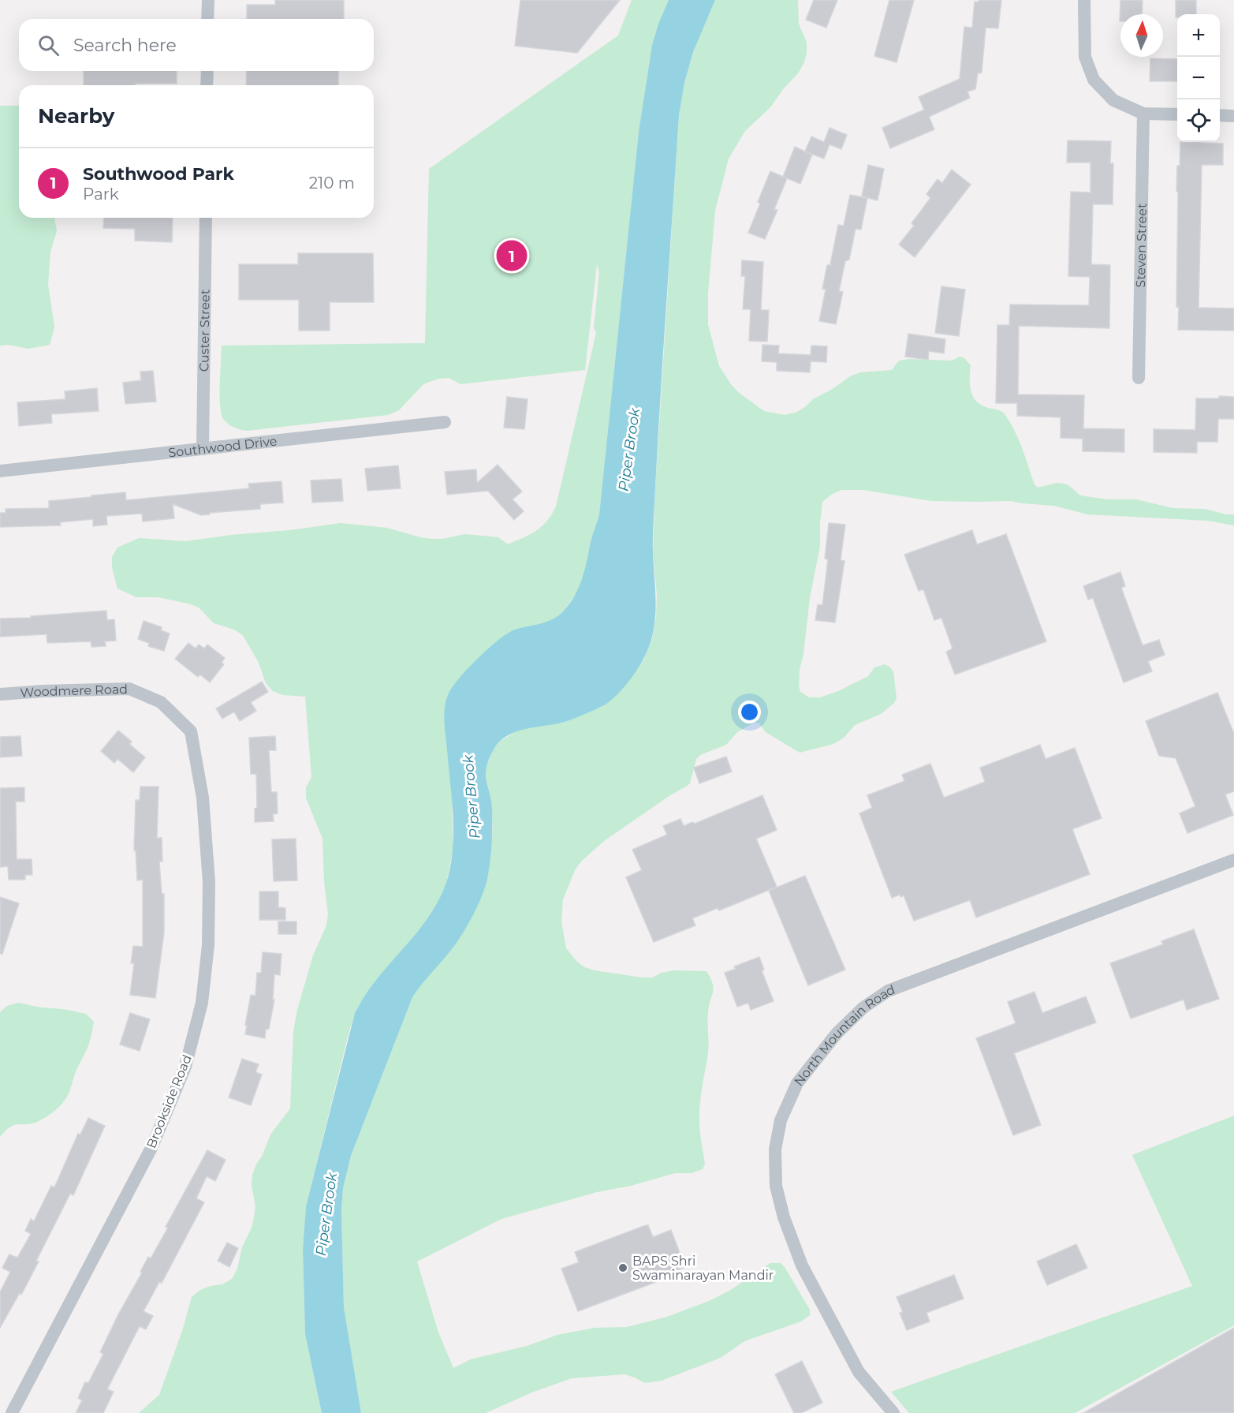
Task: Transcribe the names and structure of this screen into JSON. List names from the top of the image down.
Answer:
{
  "streets": {
    "street": [
      "Steven Street",
      "Custer Street",
      "Southwood Drive",
      "Woodmere Road",
      "North Mountain Road",
      "Brookside Road"
    ]
  },
  "crossings": [
    ["Custer Street", "Southwood Drive"],
    ["Woodmere Road", "Brookside Road"]
  ],
  "water": ["Piper Brook"],
  "places": ["BAPS Shri Swaminarayan Mandir"],
  "north": "top",
  "page": {
    "map_buttons": ["+", "−"],
    "search": "Search here",
    "heading": "Nearby",
    "list": [
      {
        "mark": "1",
        "name": "Southwood Park",
        "note": "Park",
        "value": "210 m"
      }
    ],
    "pins": "1"
  }
}
